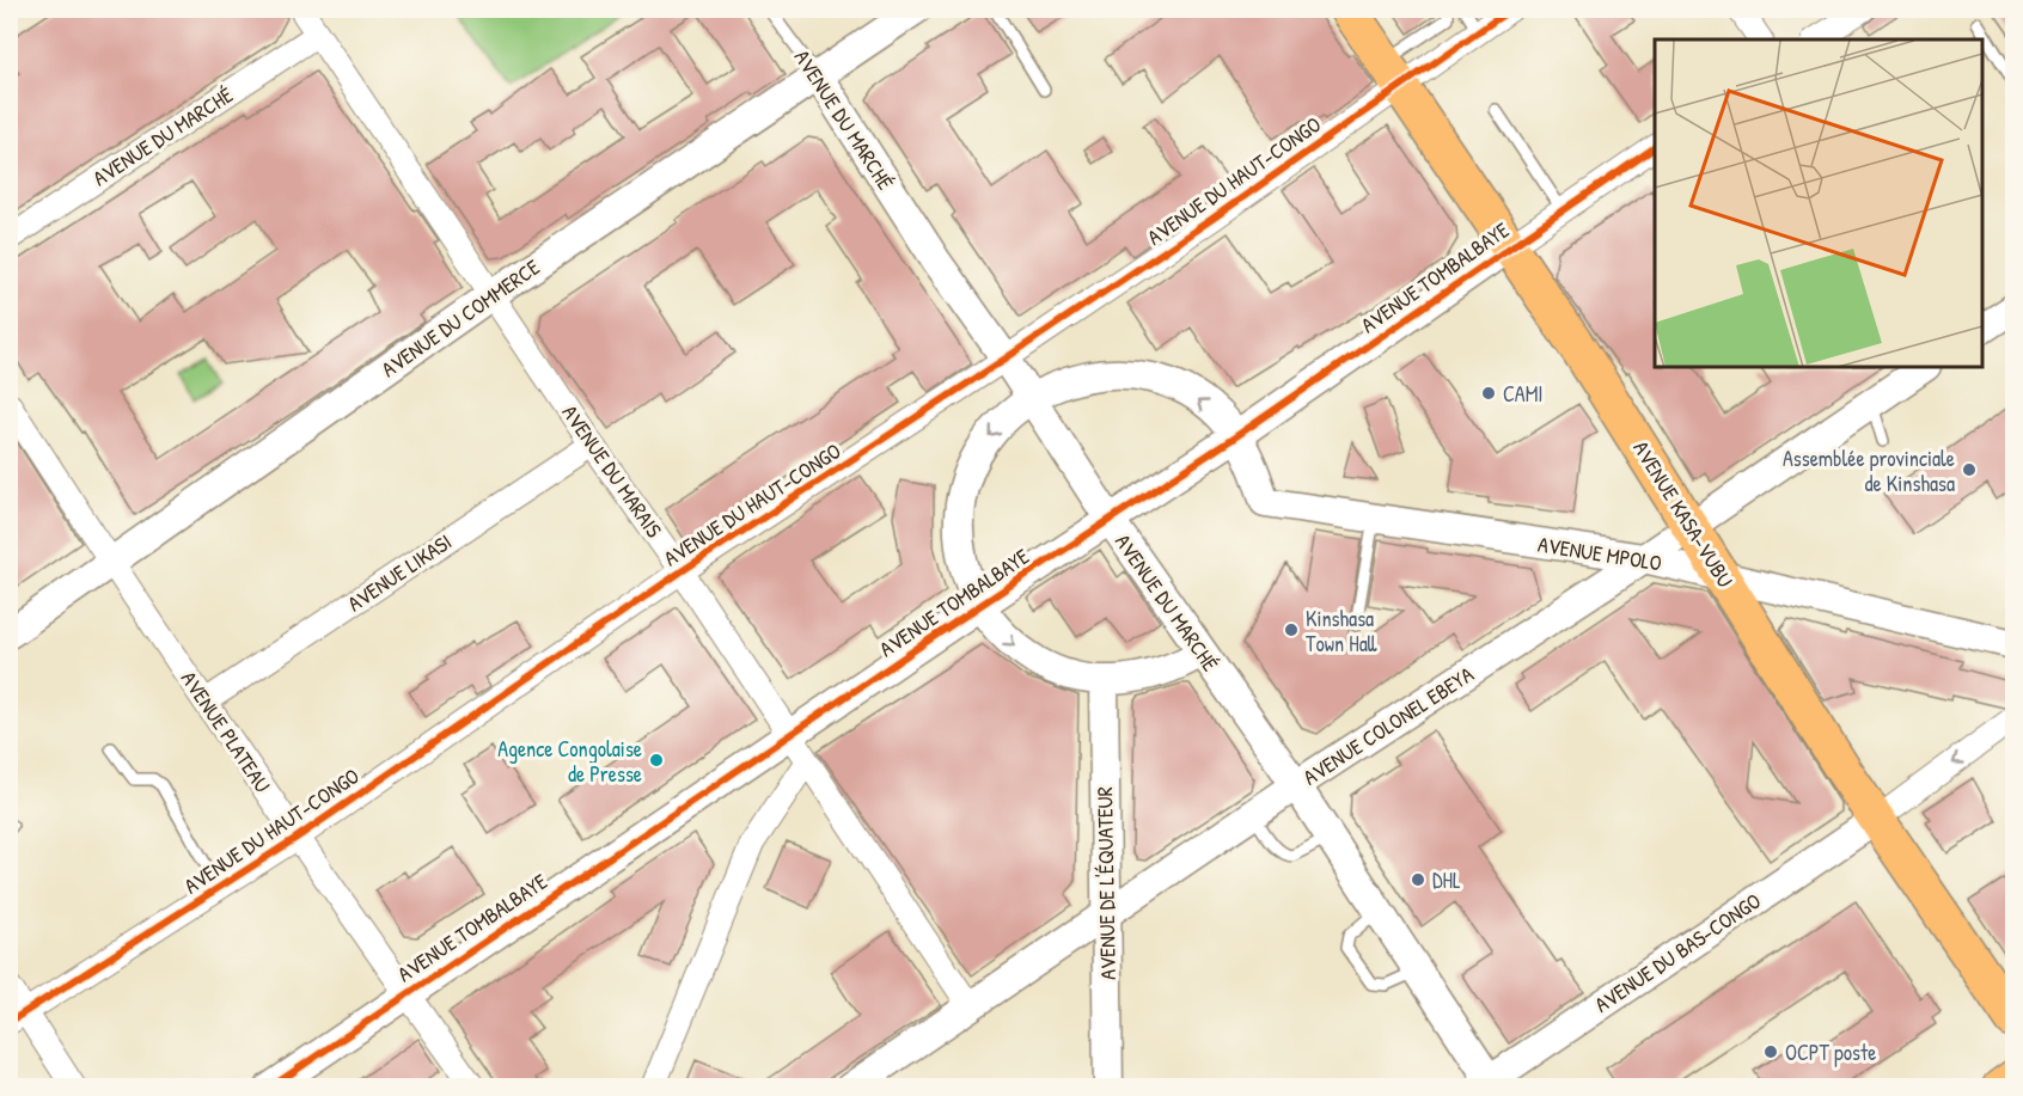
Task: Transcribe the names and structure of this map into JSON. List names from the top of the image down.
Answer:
{
  "streets": {
    "main road": ["AVENUE KASA-VUBU"],
    "street": [
      "AVENUE DU MARCHÉ",
      "AVENUE DU HAUT-CONGO",
      "AVENUE TOMBALBAYE",
      "AVENUE DU COMMERCE",
      "AVENUE DU MARAIS",
      "AVENUE MPOLO",
      "AVENUE LIKASI",
      "AVENUE COLONEL EBEYA",
      "AVENUE PLATEAU",
      "AVENUE DE L'ÉQUATEUR",
      "AVENUE DU BAS-CONGO"
    ]
  },
  "crossings": [
    ["AVENUE DU MARCHÉ", "AVENUE DU HAUT-CONGO"],
    ["AVENUE DU MARCHÉ", "AVENUE TOMBALBAYE"],
    ["AVENUE DU MARCHÉ", "AVENUE DU COMMERCE"],
    ["AVENUE DU MARCHÉ", "AVENUE DU MARAIS"],
    ["AVENUE DU MARCHÉ", "AVENUE COLONEL EBEYA"],
    ["AVENUE DU MARCHÉ", "AVENUE DU BAS-CONGO"],
    ["AVENUE DU HAUT-CONGO", "AVENUE DU MARAIS"],
    ["AVENUE DU HAUT-CONGO", "AVENUE KASA-VUBU"],
    ["AVENUE DU HAUT-CONGO", "AVENUE PLATEAU"],
    ["AVENUE TOMBALBAYE", "AVENUE DU MARAIS"],
    ["AVENUE TOMBALBAYE", "AVENUE KASA-VUBU"],
    ["AVENUE TOMBALBAYE", "AVENUE MPOLO"],
    ["AVENUE TOMBALBAYE", "AVENUE PLATEAU"],
    ["AVENUE DU COMMERCE", "AVENUE DU MARAIS"],
    ["AVENUE DU COMMERCE", "AVENUE PLATEAU"],
    ["AVENUE DU MARAIS", "AVENUE LIKASI"],
    ["AVENUE DU MARAIS", "AVENUE COLONEL EBEYA"],
    ["AVENUE KASA-VUBU", "AVENUE MPOLO"],
    ["AVENUE KASA-VUBU", "AVENUE COLONEL EBEYA"],
    ["AVENUE KASA-VUBU", "AVENUE DU BAS-CONGO"],
    ["AVENUE MPOLO", "AVENUE COLONEL EBEYA"],
    ["AVENUE LIKASI", "AVENUE PLATEAU"],
    ["AVENUE COLONEL EBEYA", "AVENUE DE L'ÉQUATEUR"]
  ],
  "places": [
    "CAMI",
    "Assemblée provinciale de Kinshasa",
    "Kinshasa Town Hall",
    "Agence Congolaise de Presse",
    "DHL",
    "OCPT poste"
  ]
}
